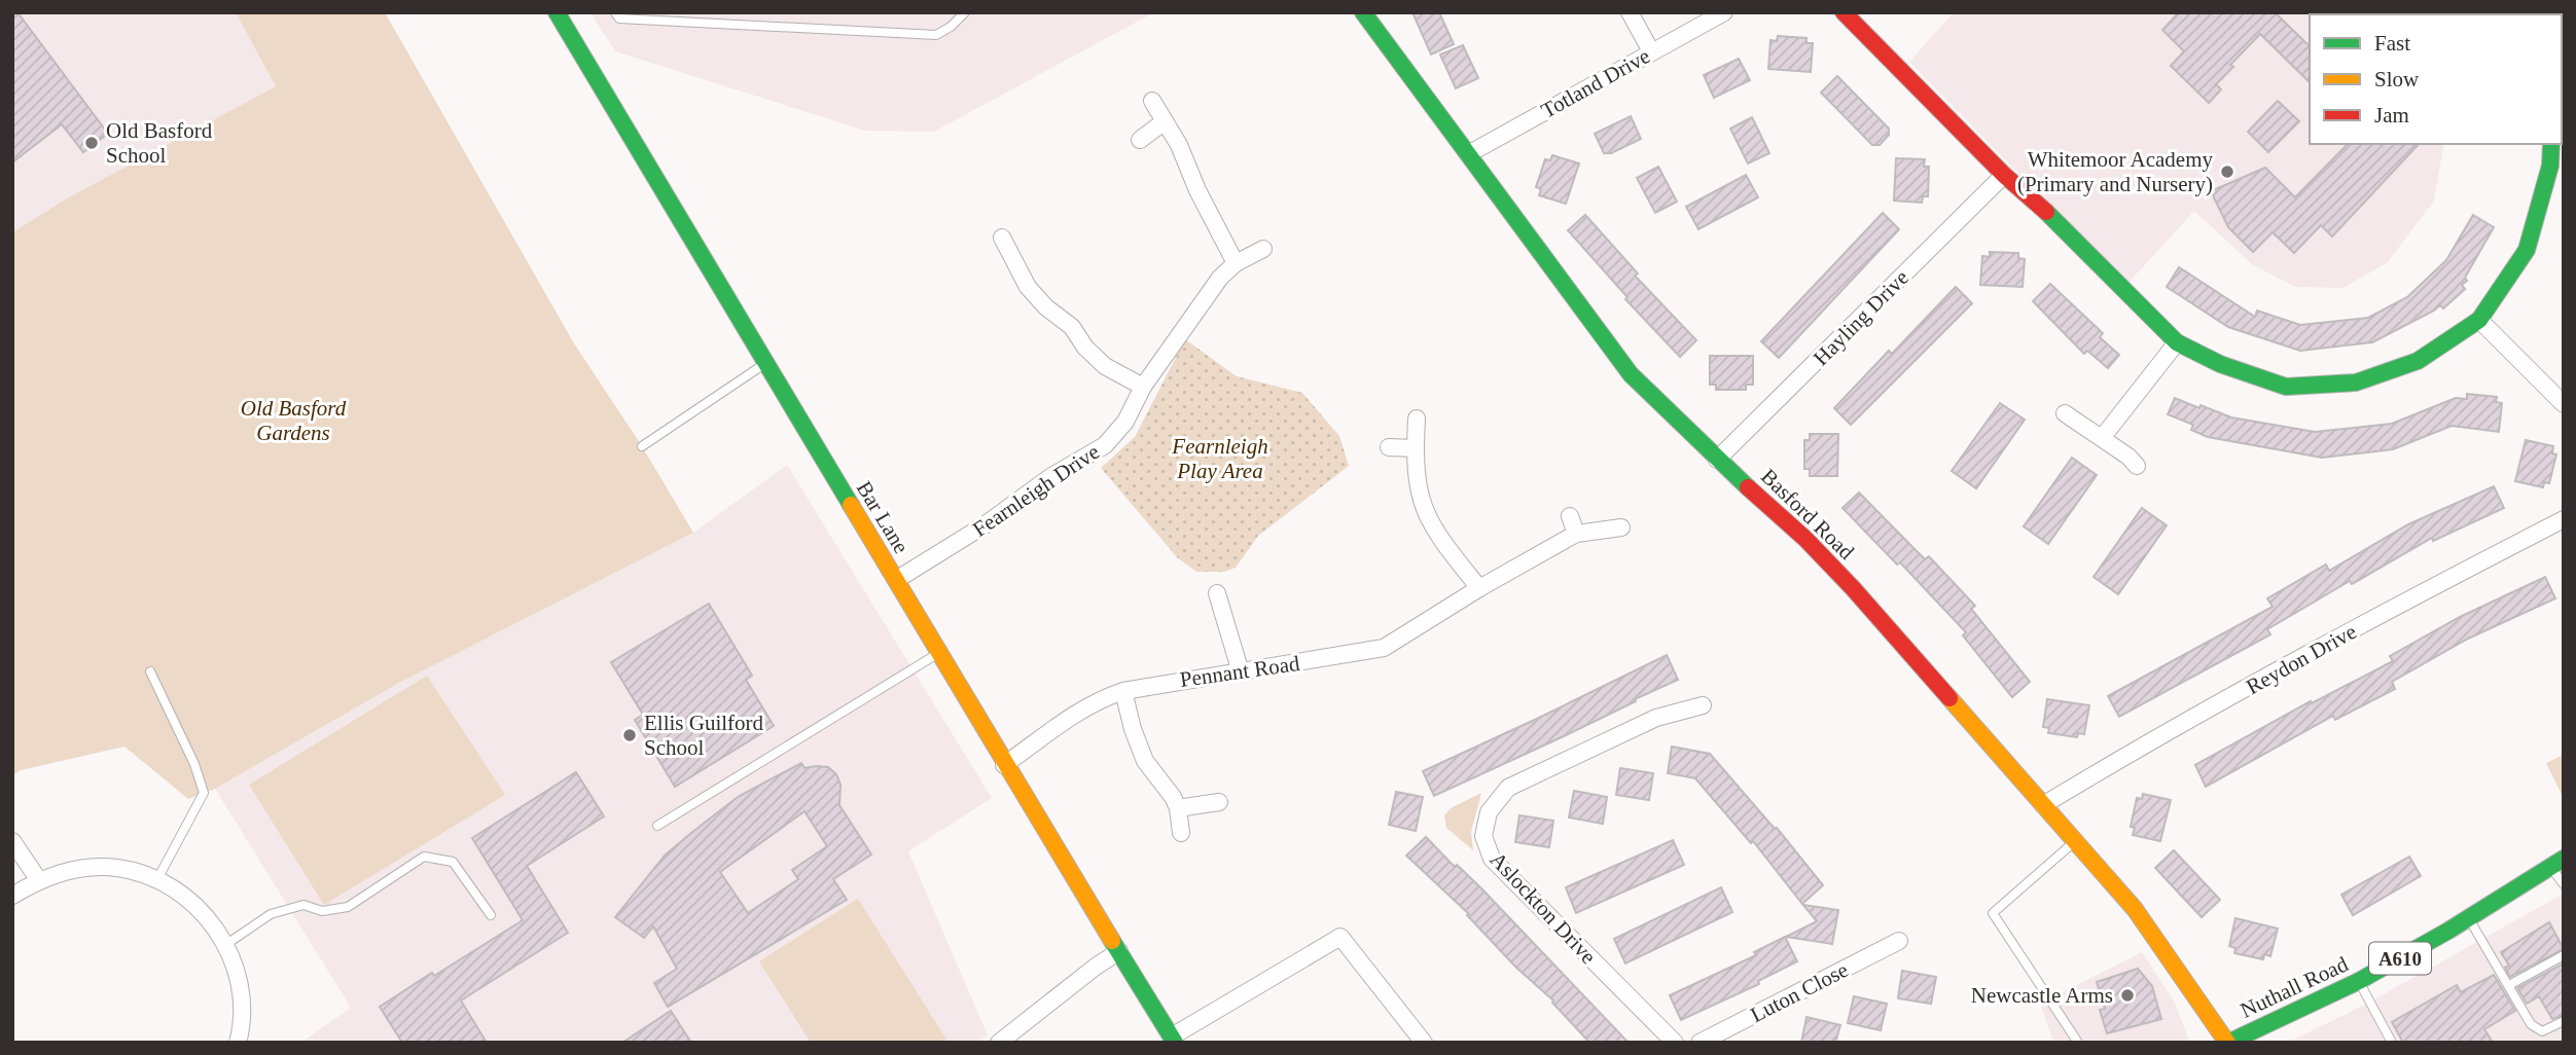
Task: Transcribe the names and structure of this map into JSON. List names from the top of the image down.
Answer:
{
  "streets": {
    "main road": [
      "Basford Road",
      "Bar Lane",
      "A610",
      "Nuthall Road"
    ],
    "street": [
      "Totland Drive",
      "Hayling Drive",
      "Fearnleigh Drive",
      "Reydon Drive",
      "Pennant Road",
      "Aslockton Drive",
      "Luton Close"
    ]
  },
  "crossings": [
    ["Totland Drive", "Basford Road"],
    ["Hayling Drive", "Basford Road"],
    ["Fearnleigh Drive", "Bar Lane"],
    ["Basford Road", "Reydon Drive"],
    ["Basford Road", "Nuthall Road"],
    ["Bar Lane", "Pennant Road"]
  ],
  "parks": ["Old Basford Gardens", "Fearnleigh Play Area"],
  "places": [
    "Old Basford School",
    "Whitemoor Academy (Primary and Nursery)",
    "Ellis Guilford School",
    "Newcastle Arms"
  ],
  "legend": ["Fast", "Slow", "Jam"]
}
